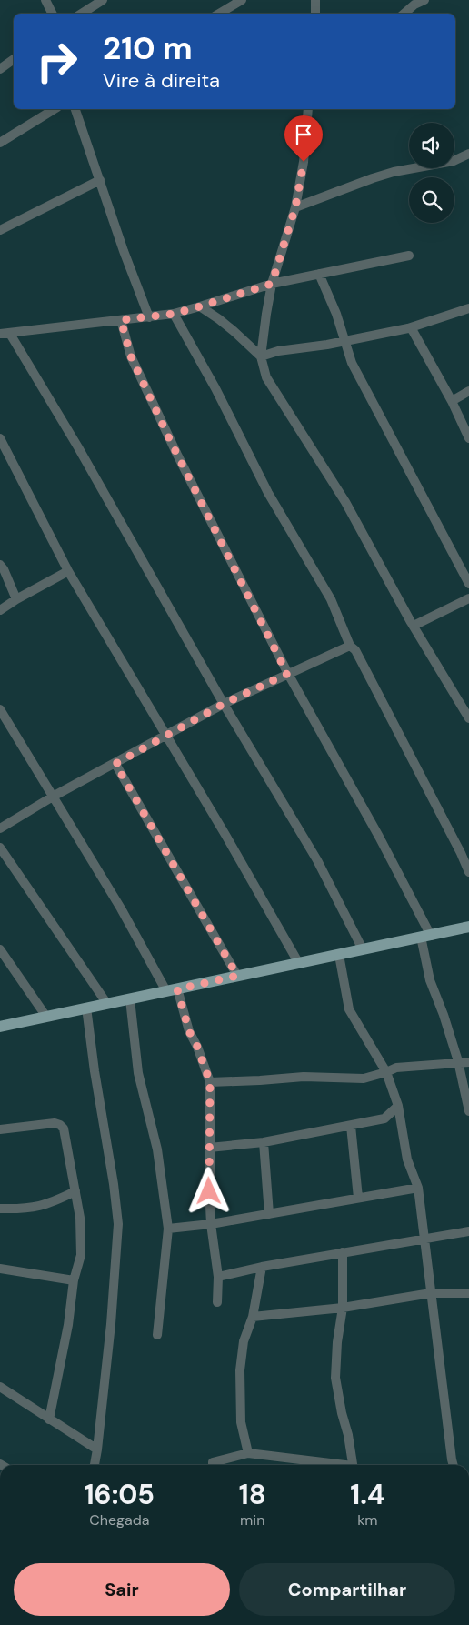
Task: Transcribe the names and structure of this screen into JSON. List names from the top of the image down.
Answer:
{
  "page": {
    "turn": ["210 m", "Vire à direita"],
    "eta": [
      "16:05",
      "Chegada",
      "18",
      "min",
      "1.4",
      "km"
    ],
    "buttons": ["Sair", "Compartilhar"]
  }
}
